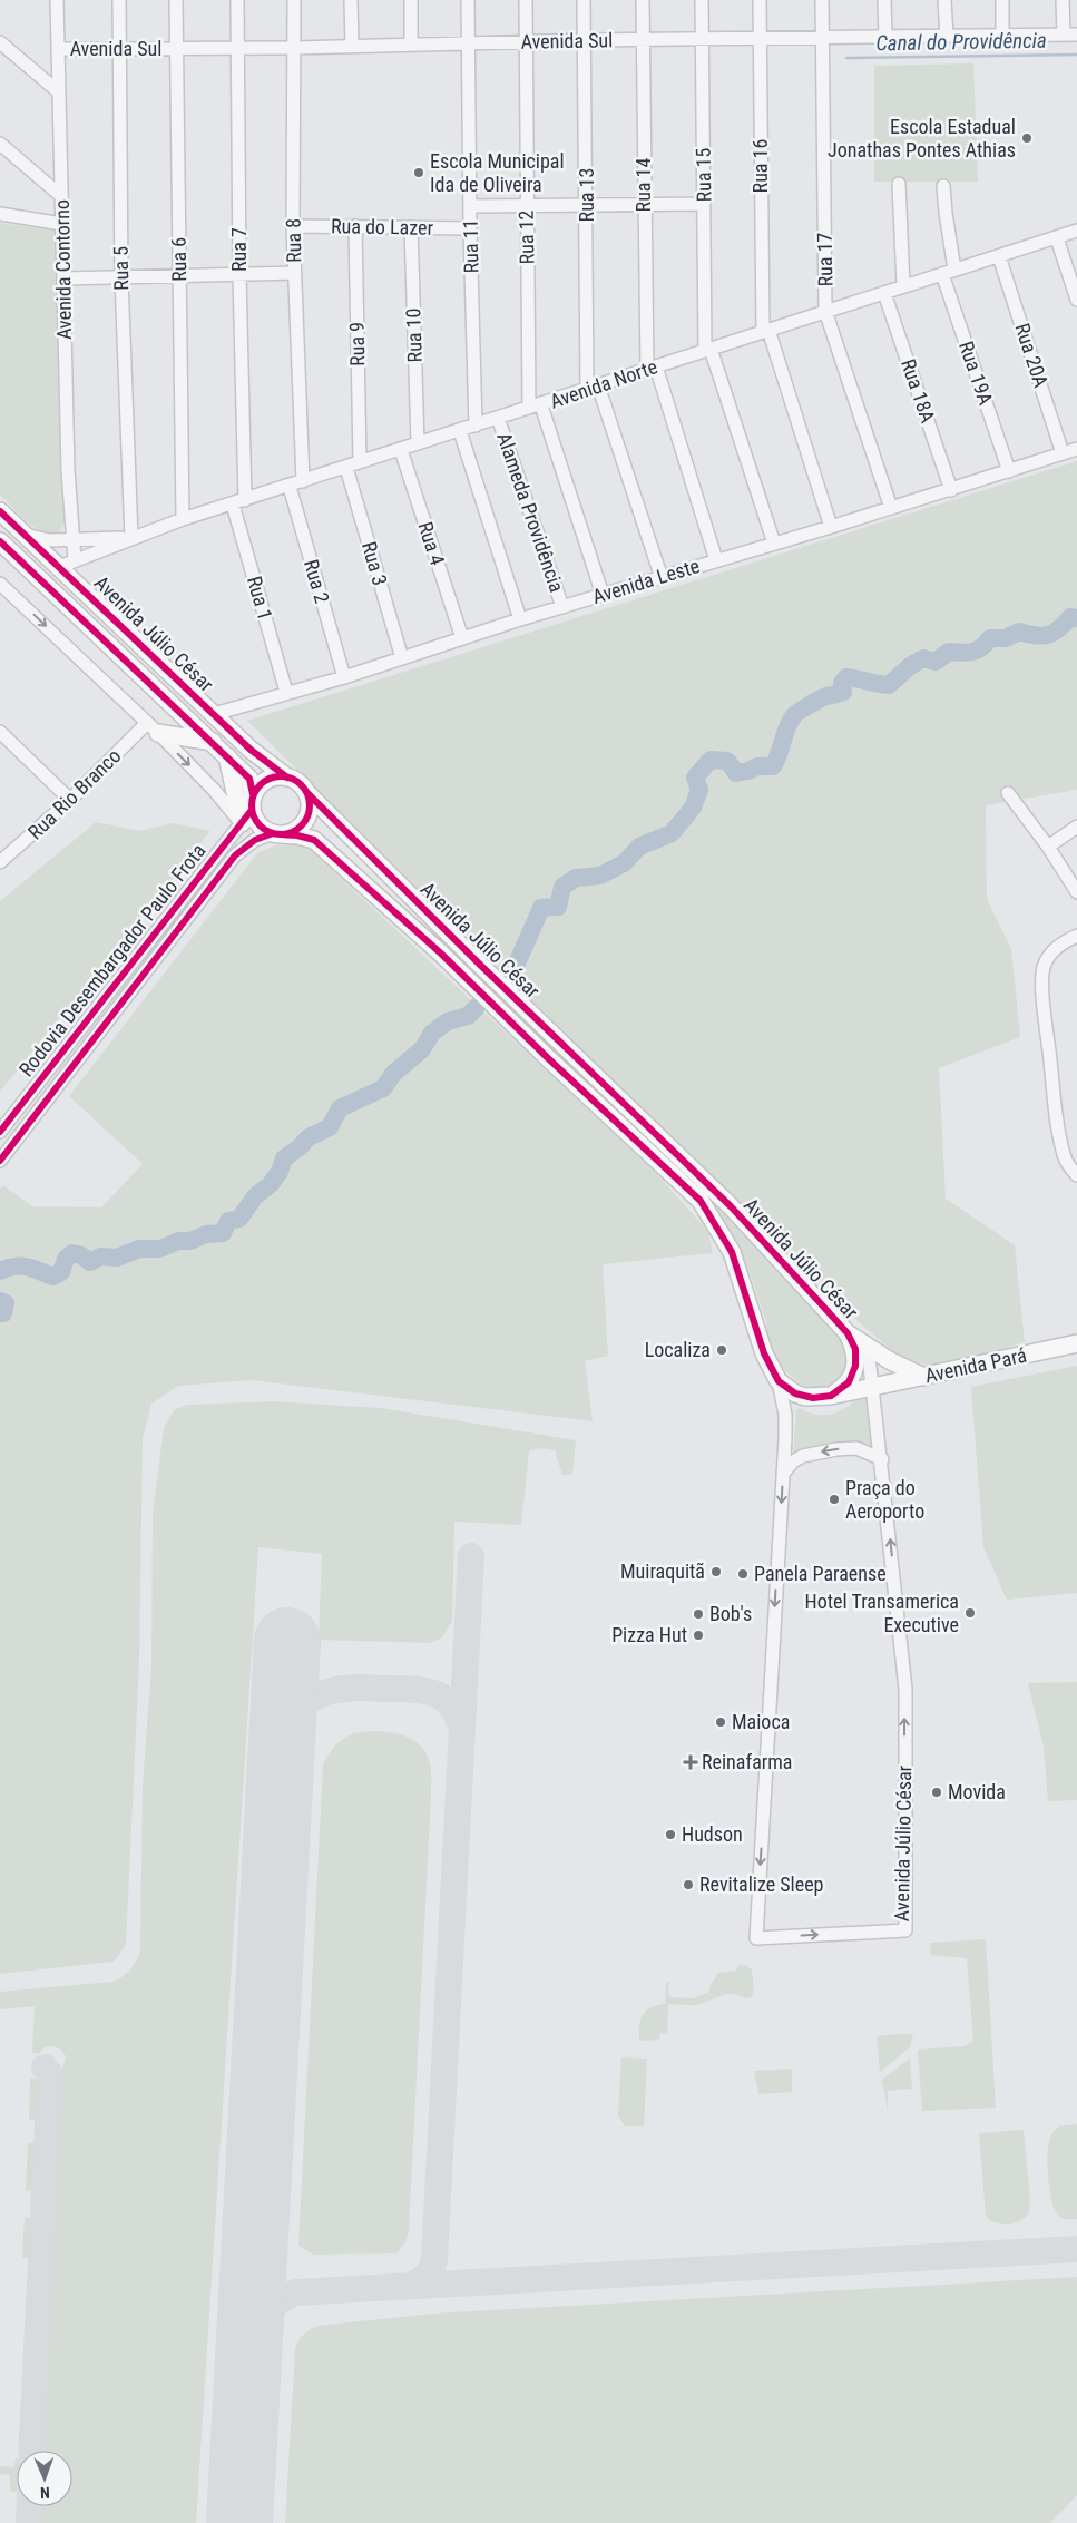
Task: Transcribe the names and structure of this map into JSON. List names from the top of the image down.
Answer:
{
  "streets": {
    "main road": ["Avenida Júlio César", "Avenida Pará"],
    "street": [
      "Avenida Sul",
      "Rua 16",
      "Rua 15",
      "Rua 14",
      "Rua 13",
      "Rua do Lazer",
      "Rua 12",
      "Rua 8",
      "Rua 11",
      "Rua 7",
      "Rua 6",
      "Rua 17",
      "Rua 5",
      "Avenida Contorno",
      "Rua 10",
      "Rua 9",
      "Rua 20A",
      "Rua 19A",
      "Avenida Norte",
      "Rua 18A",
      "Alameda Providência",
      "Rua 4",
      "Rua 3",
      "Rua 2",
      "Avenida Leste",
      "Rua 1",
      "Rua Rio Branco",
      "Rodovia Desembargador Paulo Frota"
    ]
  },
  "crossings": [
    ["Avenida Sul", "Rua 16"],
    ["Avenida Sul", "Rua 15"],
    ["Avenida Sul", "Rua 14"],
    ["Avenida Sul", "Rua 13"],
    ["Avenida Sul", "Rua 12"],
    ["Avenida Sul", "Rua 8"],
    ["Avenida Sul", "Rua 11"],
    ["Avenida Sul", "Rua 7"],
    ["Avenida Sul", "Rua 6"],
    ["Avenida Sul", "Rua 17"],
    ["Avenida Sul", "Rua 5"],
    ["Avenida Sul", "Avenida Contorno"],
    ["Rua 16", "Avenida Norte"],
    ["Rua 16", "Avenida Leste"],
    ["Rua 15", "Avenida Norte"],
    ["Rua 15", "Avenida Leste"],
    ["Rua 14", "Avenida Norte"],
    ["Rua 14", "Avenida Leste"],
    ["Rua 13", "Avenida Norte"],
    ["Rua 13", "Avenida Leste"],
    ["Rua do Lazer", "Rua 8"],
    ["Rua do Lazer", "Rua 11"],
    ["Rua do Lazer", "Rua 10"],
    ["Rua do Lazer", "Rua 9"],
    ["Rua 12", "Avenida Norte"],
    ["Rua 12", "Avenida Leste"],
    ["Rua 8", "Avenida Norte"],
    ["Rua 11", "Avenida Norte"],
    ["Rua 7", "Avenida Norte"],
    ["Rua 7", "Rua 1"],
    ["Rua 6", "Avenida Norte"],
    ["Rua 17", "Avenida Norte"],
    ["Rua 17", "Avenida Leste"],
    ["Rua 5", "Avenida Norte"],
    ["Avenida Contorno", "Avenida Júlio César"],
    ["Rua 10", "Avenida Norte"],
    ["Rua 9", "Avenida Norte"],
    ["Rua 20A", "Avenida Norte"],
    ["Rua 20A", "Avenida Leste"],
    ["Rua 19A", "Avenida Norte"],
    ["Rua 19A", "Avenida Leste"],
    ["Avenida Norte", "Rua 18A"],
    ["Avenida Norte", "Alameda Providência"],
    ["Avenida Norte", "Rua 4"],
    ["Avenida Norte", "Rua 3"],
    ["Avenida Norte", "Rua 2"],
    ["Avenida Norte", "Rua 1"],
    ["Rua 18A", "Avenida Leste"],
    ["Alameda Providência", "Avenida Leste"],
    ["Rua 4", "Avenida Leste"],
    ["Rua 3", "Avenida Leste"],
    ["Rua 2", "Avenida Leste"],
    ["Avenida Leste", "Rua 1"],
    ["Avenida Leste", "Avenida Júlio César"],
    ["Avenida Júlio César", "Rodovia Desembargador Paulo Frota"],
    ["Avenida Júlio César", "Avenida Pará"]
  ],
  "water": ["Canal do Providência"],
  "places": {
    "other": [
      "Escola Estadual Jonathas Pontes Athias",
      "Escola Municipal Ida de Oliveira",
      "Localiza",
      "Praça do Aeroporto",
      "Muiraquitã",
      "Panela Paraense",
      "Hotel Transamerica Executive",
      "Bob's",
      "Pizza Hut",
      "Maioca",
      "Movida",
      "Hudson",
      "Revitalize Sleep"
    ],
    "health": ["Reinafarma"]
  },
  "north": "bottom"
}
